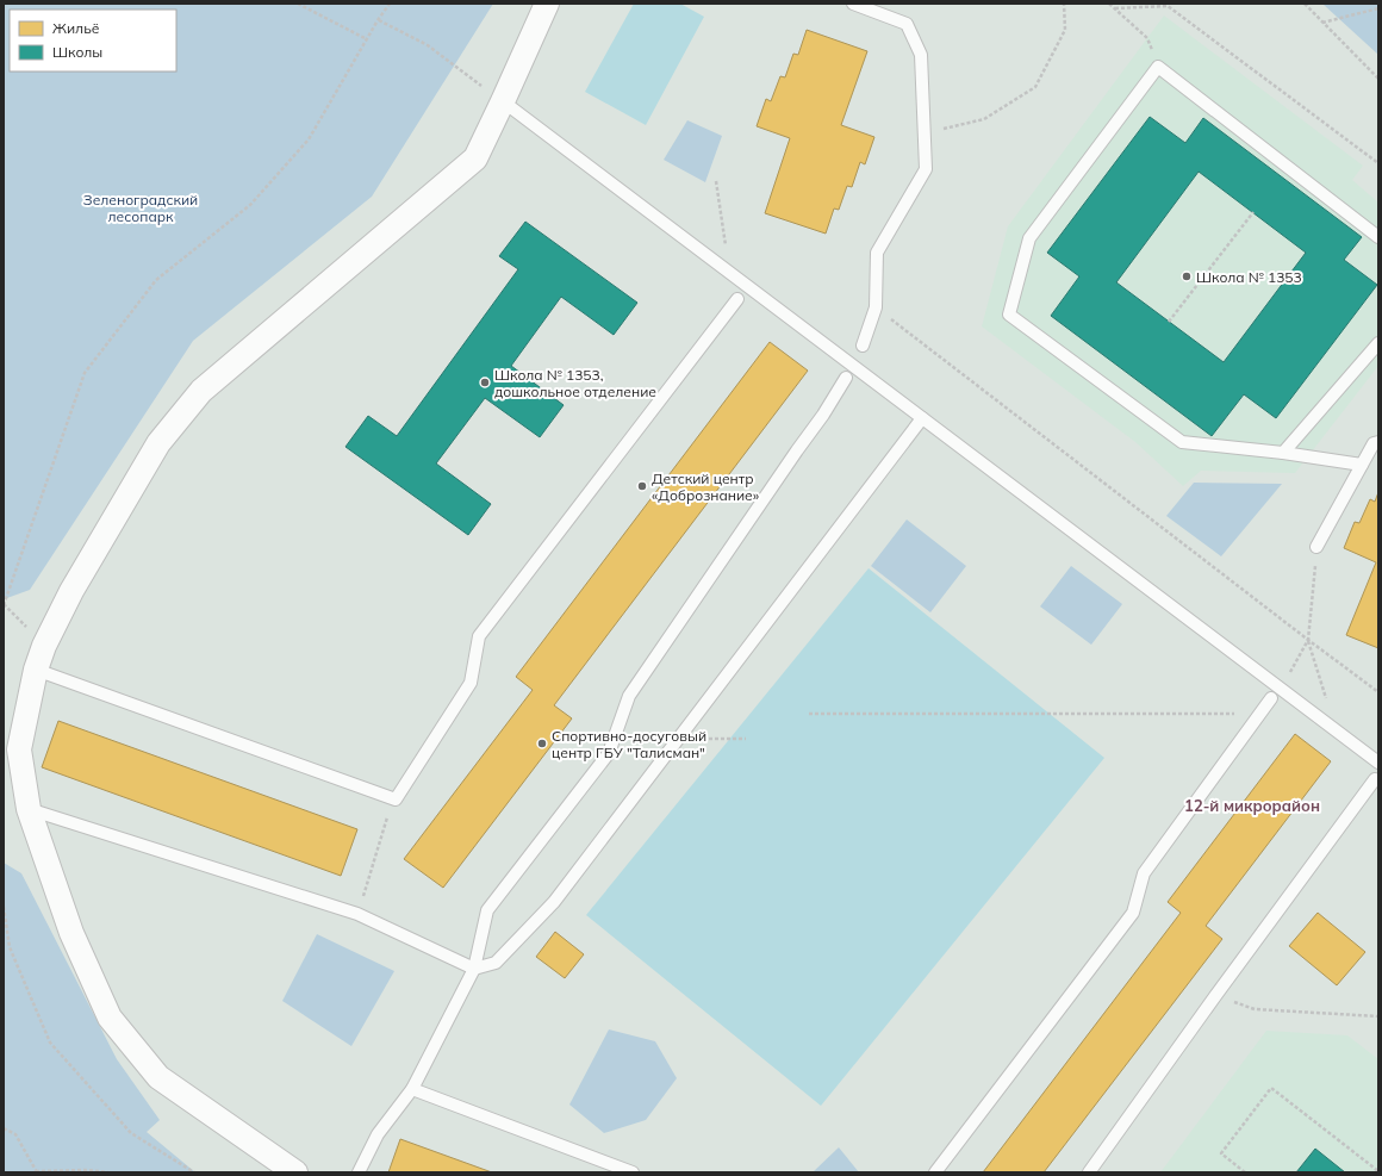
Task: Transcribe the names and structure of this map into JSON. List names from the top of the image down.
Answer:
{
  "districts": ["12-й микрорайон"],
  "parks": ["Зеленоградский лесопарк"],
  "places": [
    "Школа № 1353",
    "Школа № 1353, дошкольное отделение",
    "Детский центр «Добрознание»",
    "Спортивно-досуговый центр ГБУ \"Талисман\""
  ],
  "legend": ["Жильё", "Школы"]
}
